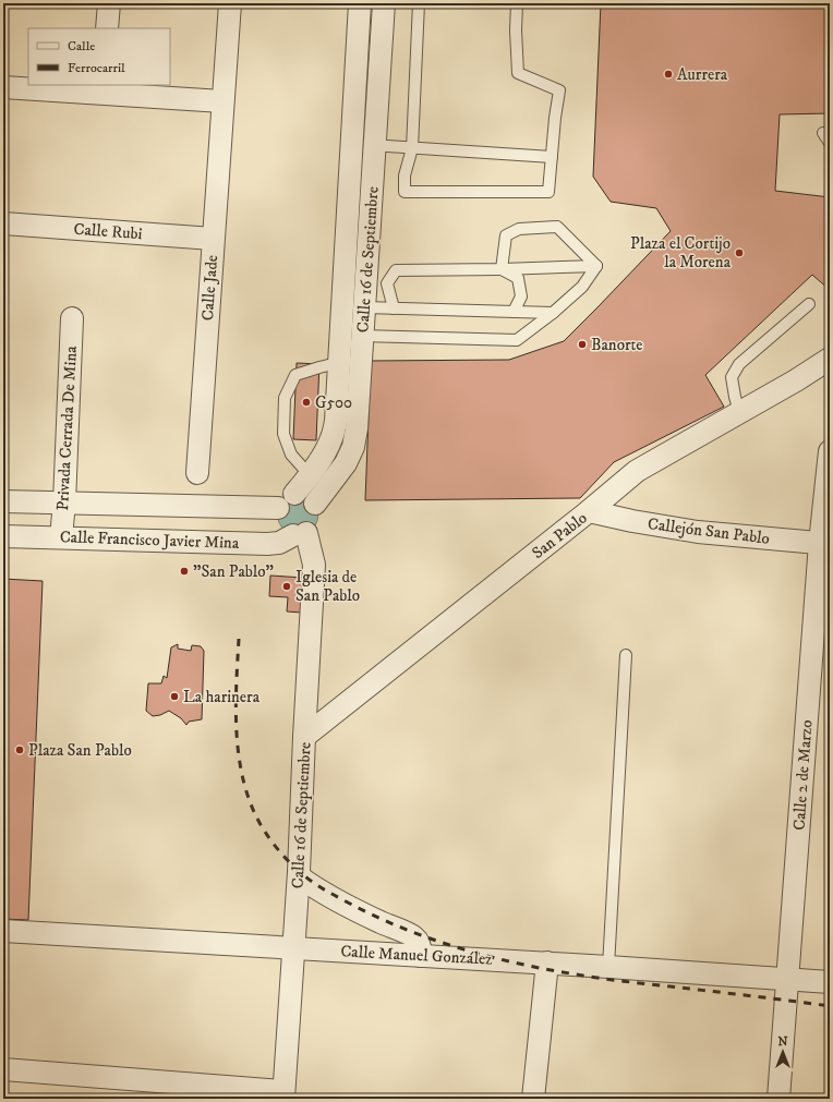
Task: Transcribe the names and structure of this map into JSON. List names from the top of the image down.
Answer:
{
  "streets": {
    "street": [
      "Calle Rubi",
      "Calle 16 de Septiembre",
      "Calle Jade",
      "Privada Cerrada De Mina",
      "Callejón San Pablo",
      "San Pablo",
      "Calle Francisco Javier Mina",
      "Calle 2 de Marzo",
      "Calle Manuel González"
    ]
  },
  "crossings": [
    ["Calle Rubi", "Calle Jade"],
    ["Calle 16 de Septiembre", "San Pablo"],
    ["Calle 16 de Septiembre", "Calle Francisco Javier Mina"],
    ["Calle 16 de Septiembre", "Calle Manuel González"],
    ["Privada Cerrada De Mina", "Calle Francisco Javier Mina"],
    ["Callejón San Pablo", "San Pablo"],
    ["Callejón San Pablo", "Calle 2 de Marzo"],
    ["Calle 2 de Marzo", "Calle Manuel González"]
  ],
  "places": [
    "Aurrera",
    "Plaza el Cortijo la Morena",
    "Banorte",
    "G500",
    "\"San Pablo\"",
    "Iglesia de San Pablo",
    "La harinera",
    "Plaza San Pablo"
  ],
  "legend": ["Calle", "Ferrocarril"],
  "north": "top"
}
